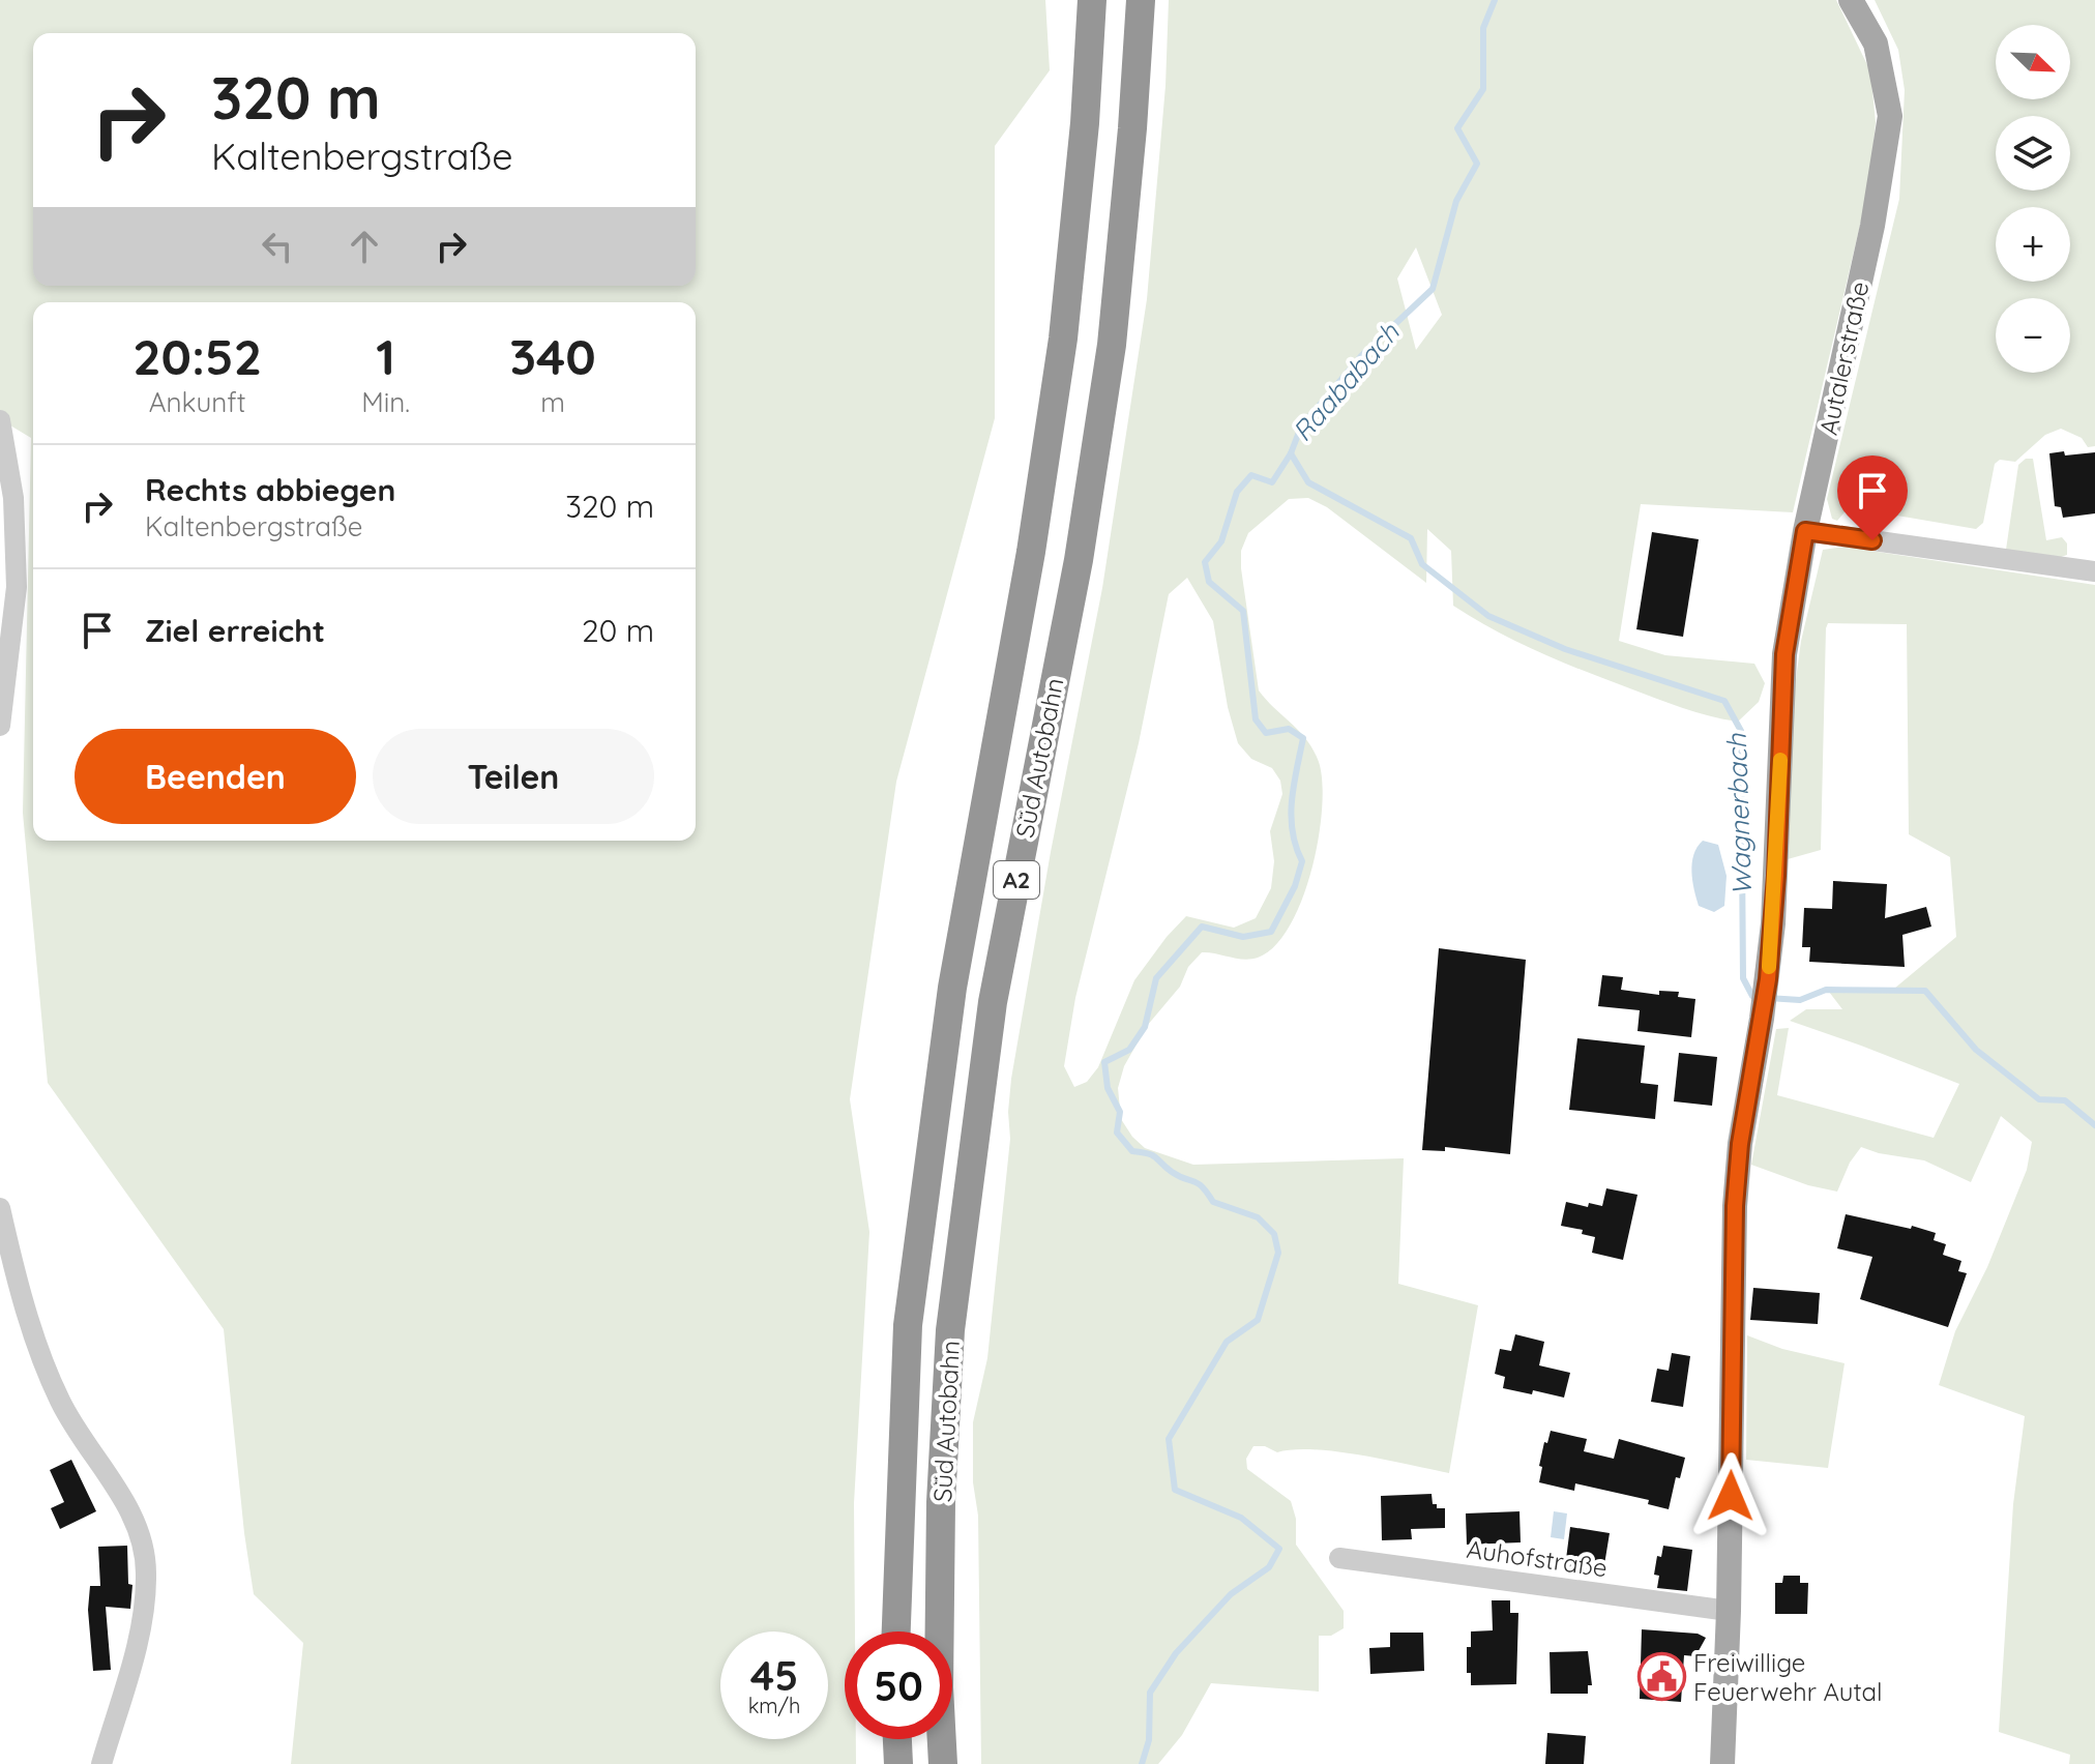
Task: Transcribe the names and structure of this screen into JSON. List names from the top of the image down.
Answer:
{
  "streets": {
    "highway": ["Süd Autobahn", "A2"],
    "main road": ["Autalerstraße"],
    "street": ["Auhofstraße"]
  },
  "crossings": [
    ["Autalerstraße", "Auhofstraße"]
  ],
  "water": ["Raababach", "Wagnerbach"],
  "places": {
    "public building": ["Freiwillige Feuerwehr Autal"]
  },
  "north": "bottom right",
  "page": {
    "map_buttons": ["+", "−"],
    "turn": ["320 m", "Kaltenbergstraße"],
    "eta": [
      "20:52",
      "Ankunft",
      "1",
      "Min.",
      "340",
      "m"
    ],
    "list": [
      {
        "name": "Rechts abbiegen",
        "note": "Kaltenbergstraße",
        "value": "320 m"
      },
      {
        "name": "Ziel erreicht",
        "value": "20 m"
      }
    ],
    "buttons": ["Beenden", "Teilen"],
    "speed": "45 km/h",
    "limit": "50"
  }
}
